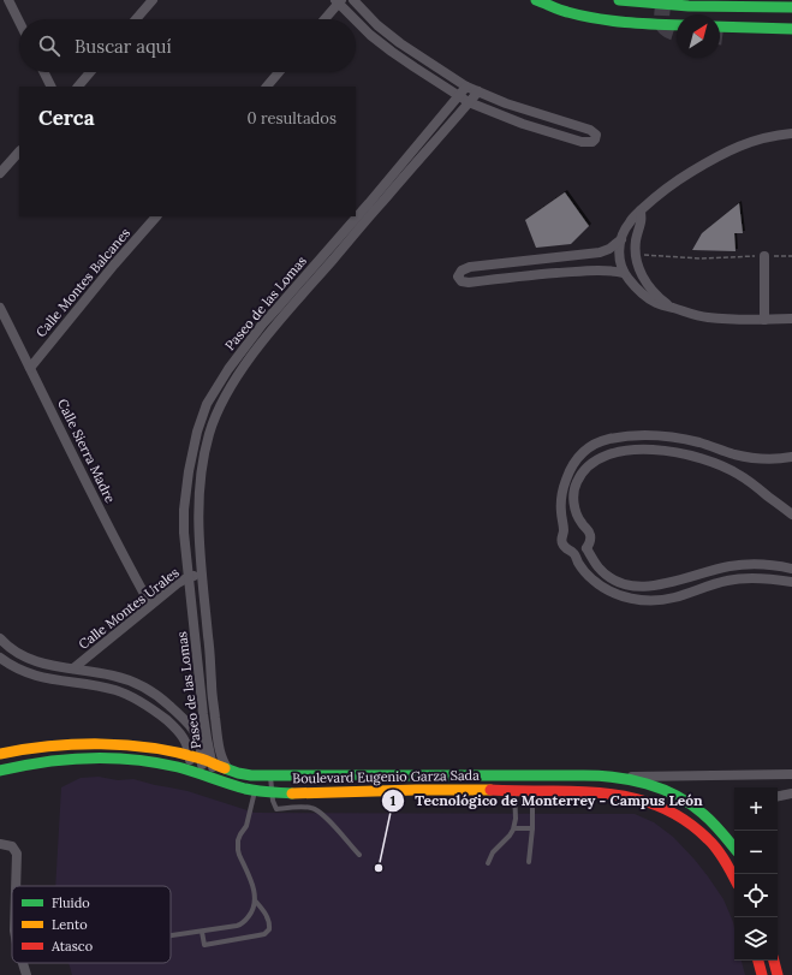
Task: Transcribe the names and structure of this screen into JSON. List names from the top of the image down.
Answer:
{
  "streets": {
    "street": [
      "Calle Montes Balcanes",
      "Paseo de las Lomas",
      "Calle Sierra Madre",
      "Calle Montes Urales",
      "Boulevard Eugenio Garza Sada"
    ]
  },
  "crossings": [
    ["Calle Montes Balcanes", "Calle Sierra Madre"],
    ["Paseo de las Lomas", "Calle Montes Urales"],
    ["Paseo de las Lomas", "Boulevard Eugenio Garza Sada"],
    ["Calle Sierra Madre", "Calle Montes Urales"]
  ],
  "places": ["Tecnológico de Monterrey - Campus León"],
  "legend": ["Fluido", "Lento", "Atasco"],
  "north": "top right",
  "page": {
    "search": "Buscar aquí",
    "heading": ["Cerca", "0 resultados"],
    "map_buttons": ["+", "−"]
  }
}
